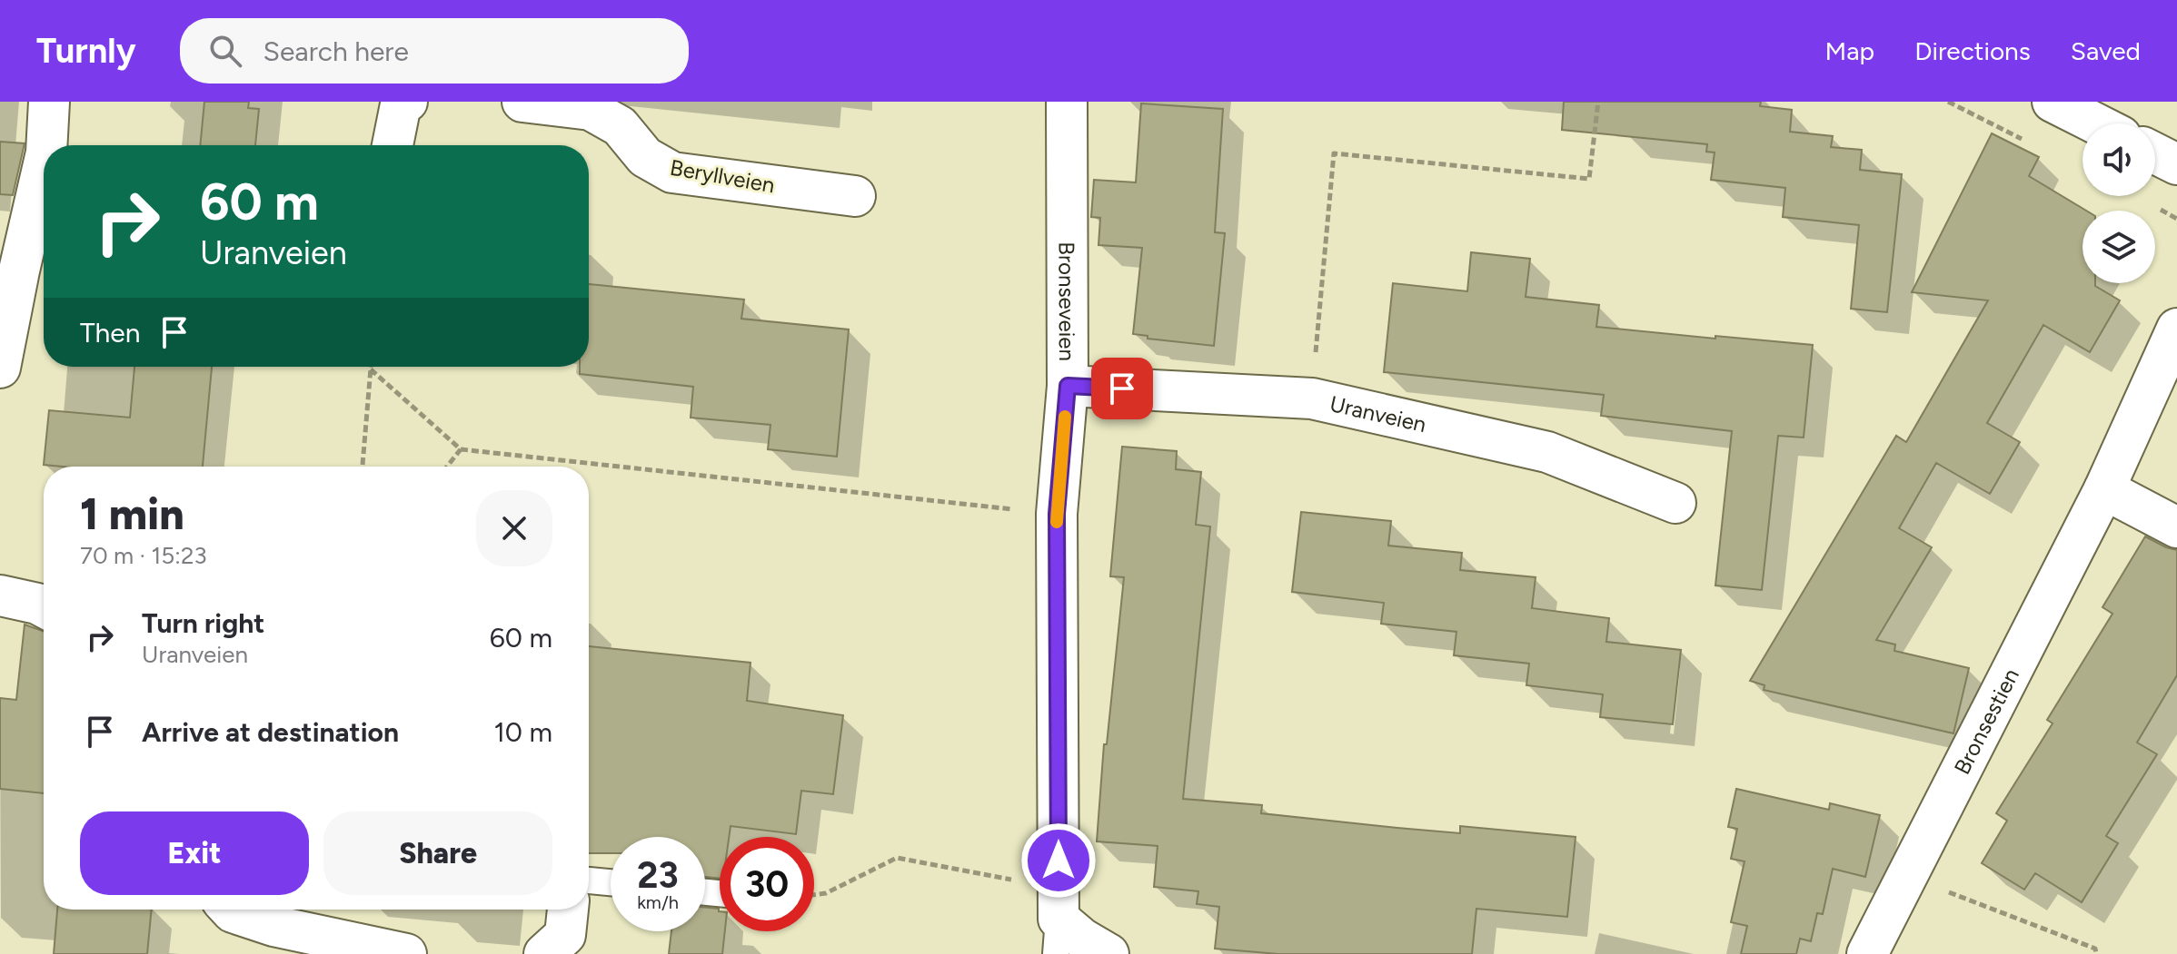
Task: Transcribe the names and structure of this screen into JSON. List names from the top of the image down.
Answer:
{
  "streets": {
    "street": [
      "Beryllveien",
      "Bronseveien",
      "Uranveien",
      "Bronsestien"
    ]
  },
  "crossings": [
    ["Bronseveien", "Uranveien"]
  ],
  "page": {
    "header": "Turnly",
    "search": "Search here",
    "nav": ["Map", "Directions", "Saved"],
    "turn": ["60 m", "Uranveien"],
    "then": "Then",
    "heading": ["1 min", "70 m · 15:23"],
    "list": [
      {
        "name": "Turn right",
        "note": "Uranveien",
        "value": "60 m"
      },
      {
        "name": "Arrive at destination",
        "value": "10 m"
      }
    ],
    "buttons": ["Exit", "Share"],
    "speed": "23 km/h",
    "limit": "30"
  }
}
